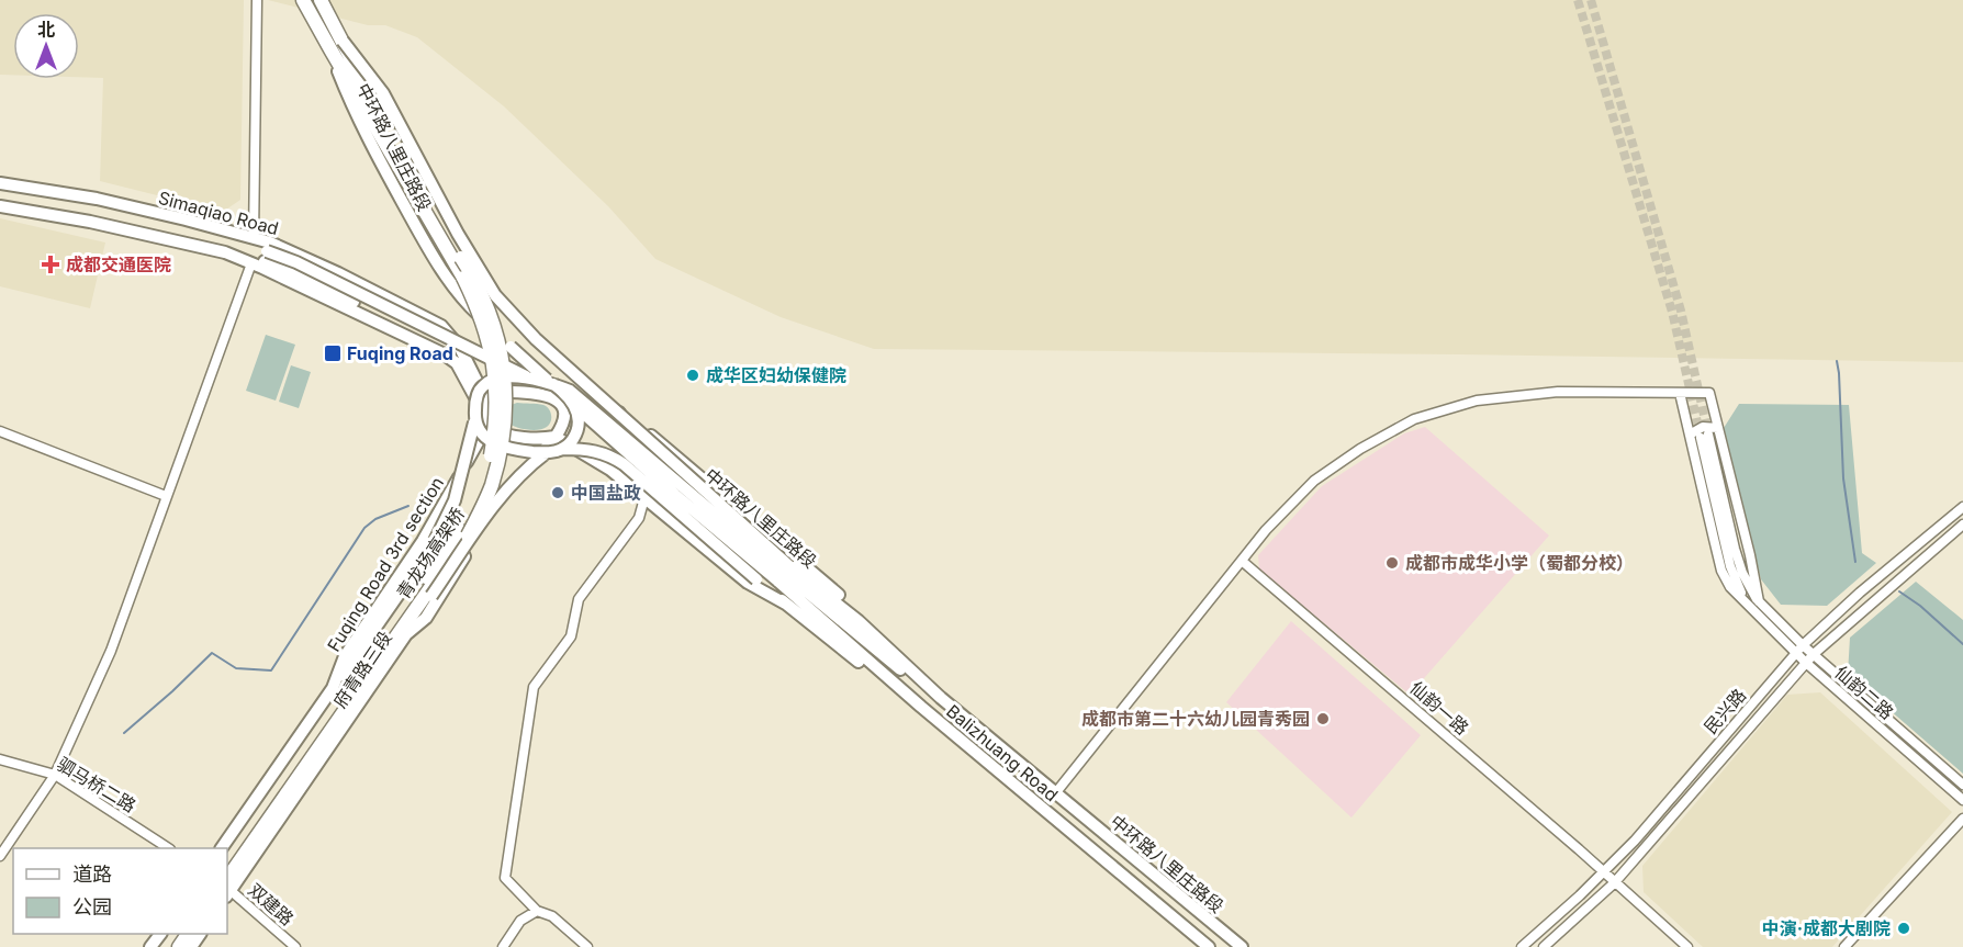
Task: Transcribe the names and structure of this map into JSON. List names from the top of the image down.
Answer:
{
  "streets": {
    "highway": ["青龙场高架桥"],
    "main road": [
      "中环路八里庄路段",
      "Simaqiao Road",
      "Fuqing Road 3rd section",
      "府青路三段",
      "Balizhuang Road"
    ],
    "street": [
      "仙韵二路",
      "仙韵一路",
      "民兴路",
      "驷马桥二路",
      "双建路"
    ]
  },
  "crossings": [
    ["中环路八里庄路段", "青龙场高架桥"],
    ["中环路八里庄路段", "Balizhuang Road"],
    ["Simaqiao Road", "Fuqing Road 3rd section"],
    ["青龙场高架桥", "府青路三段"],
    ["青龙场高架桥", "双建路"],
    ["府青路三段", "双建路"],
    ["仙韵二路", "民兴路"],
    ["仙韵一路", "民兴路"]
  ],
  "places": {
    "health": ["成都交通医院"],
    "transit": ["Fuqing Road"],
    "other": [
      "成华区妇幼保健院",
      "中国盐政",
      "成都市成华小学（蜀都分校）",
      "成都市第二十六幼儿园青秀园",
      "中演·成都大剧院"
    ]
  },
  "legend": ["道路", "公园"],
  "north": "top"
}
